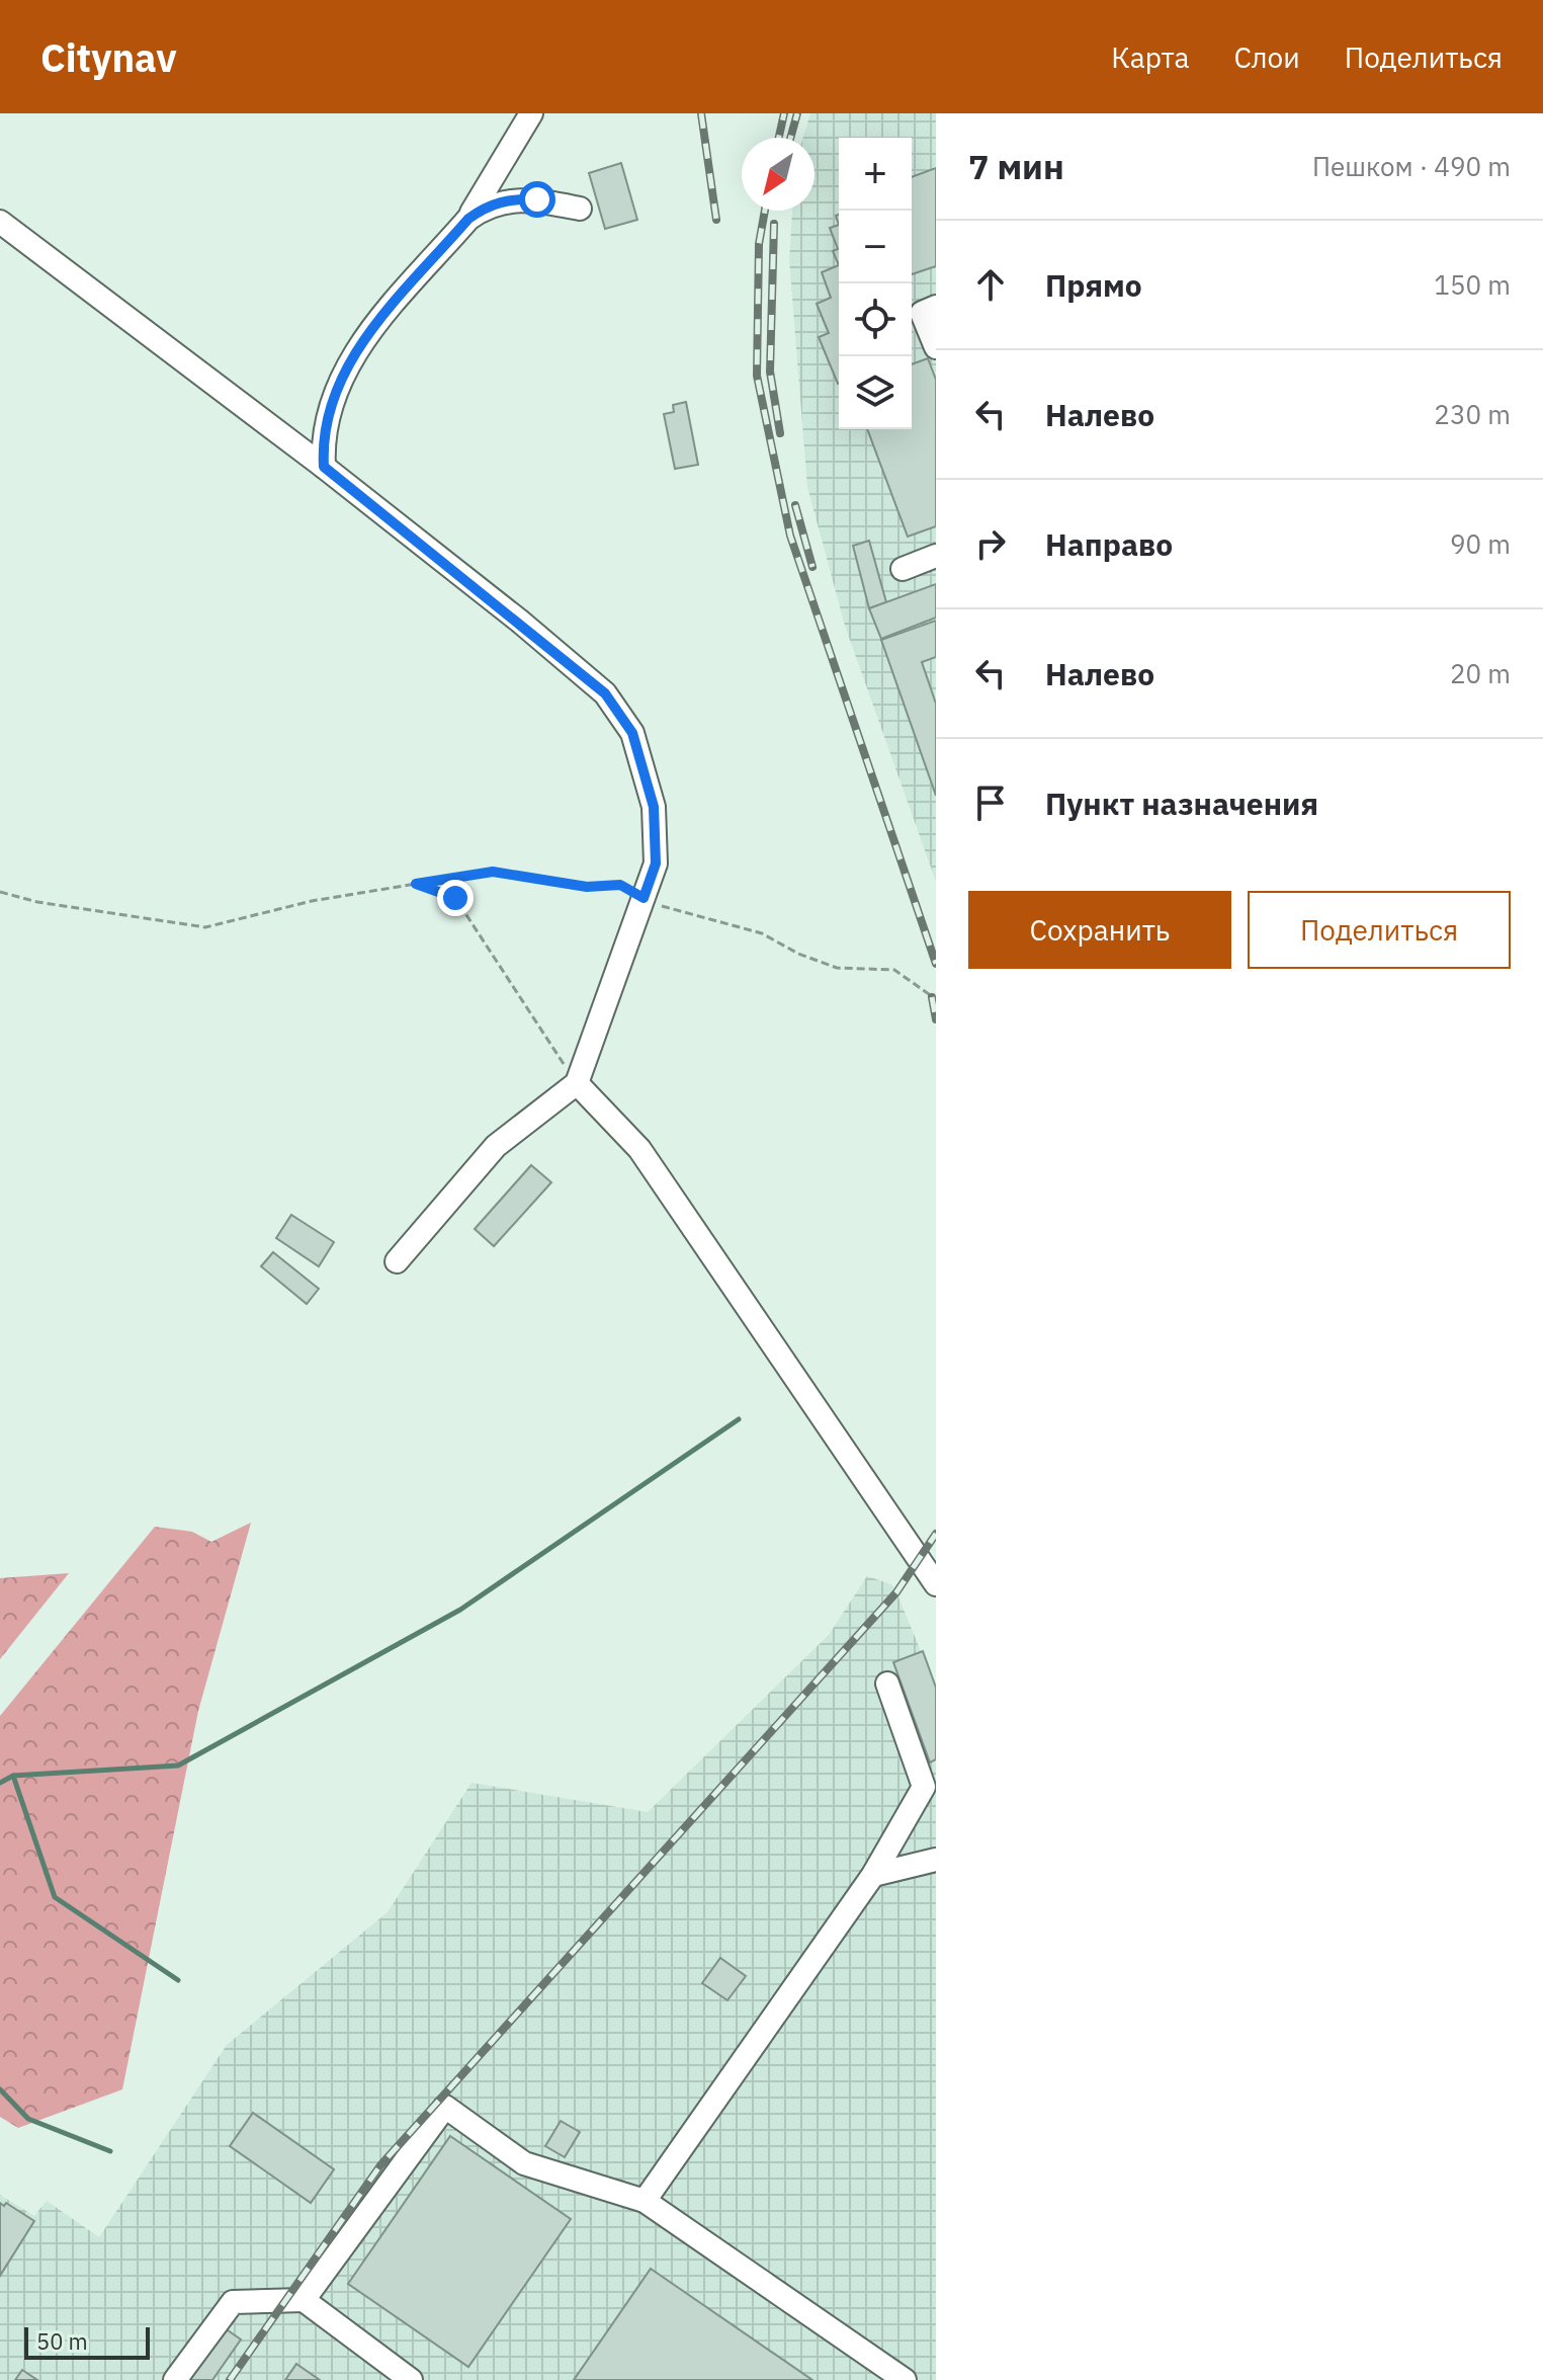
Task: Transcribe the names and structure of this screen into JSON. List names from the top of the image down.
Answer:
{
  "scale_bar": "50 m",
  "north": "bottom left",
  "page": {
    "header": "Citynav",
    "nav": ["Карта", "Слои", "Поделиться"],
    "heading": ["7 мин", "Пешком · 490 m"],
    "map_buttons": ["+", "−"],
    "list": [
      ["Прямо", "150 m"],
      ["Налево", "230 m"],
      ["Направо", "90 m"],
      ["Налево", "20 m"],
      "Пункт назначения"
    ],
    "buttons": ["Сохранить", "Поделиться"],
    "scale": "50 m"
  }
}
